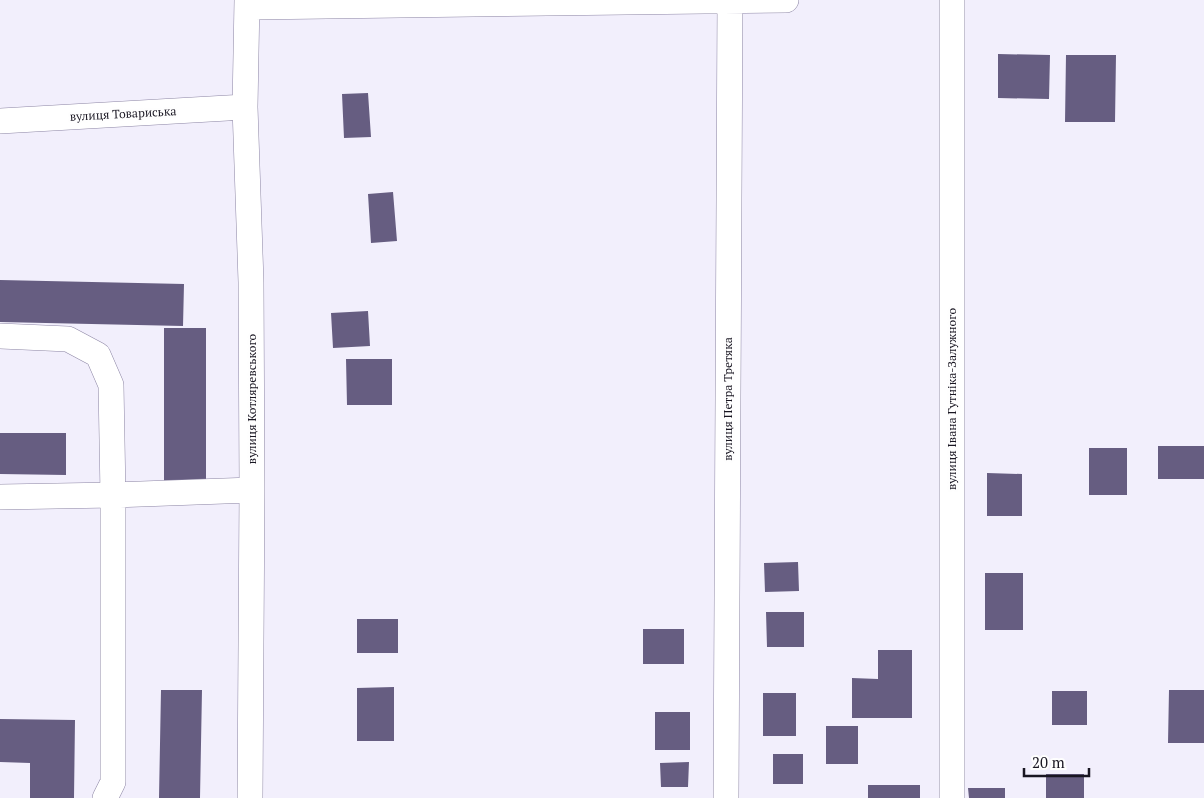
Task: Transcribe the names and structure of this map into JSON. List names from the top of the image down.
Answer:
{
  "streets": {
    "street": [
      "вулиця Товариська",
      "вулиця Котляревського",
      "вулиця Петра Третяка",
      "вулиця Івана Гутніка-Залужного"
    ]
  },
  "crossings": [
    ["вулиця Товариська", "вулиця Котляревського"]
  ],
  "scale_bar": "20 m"
}
